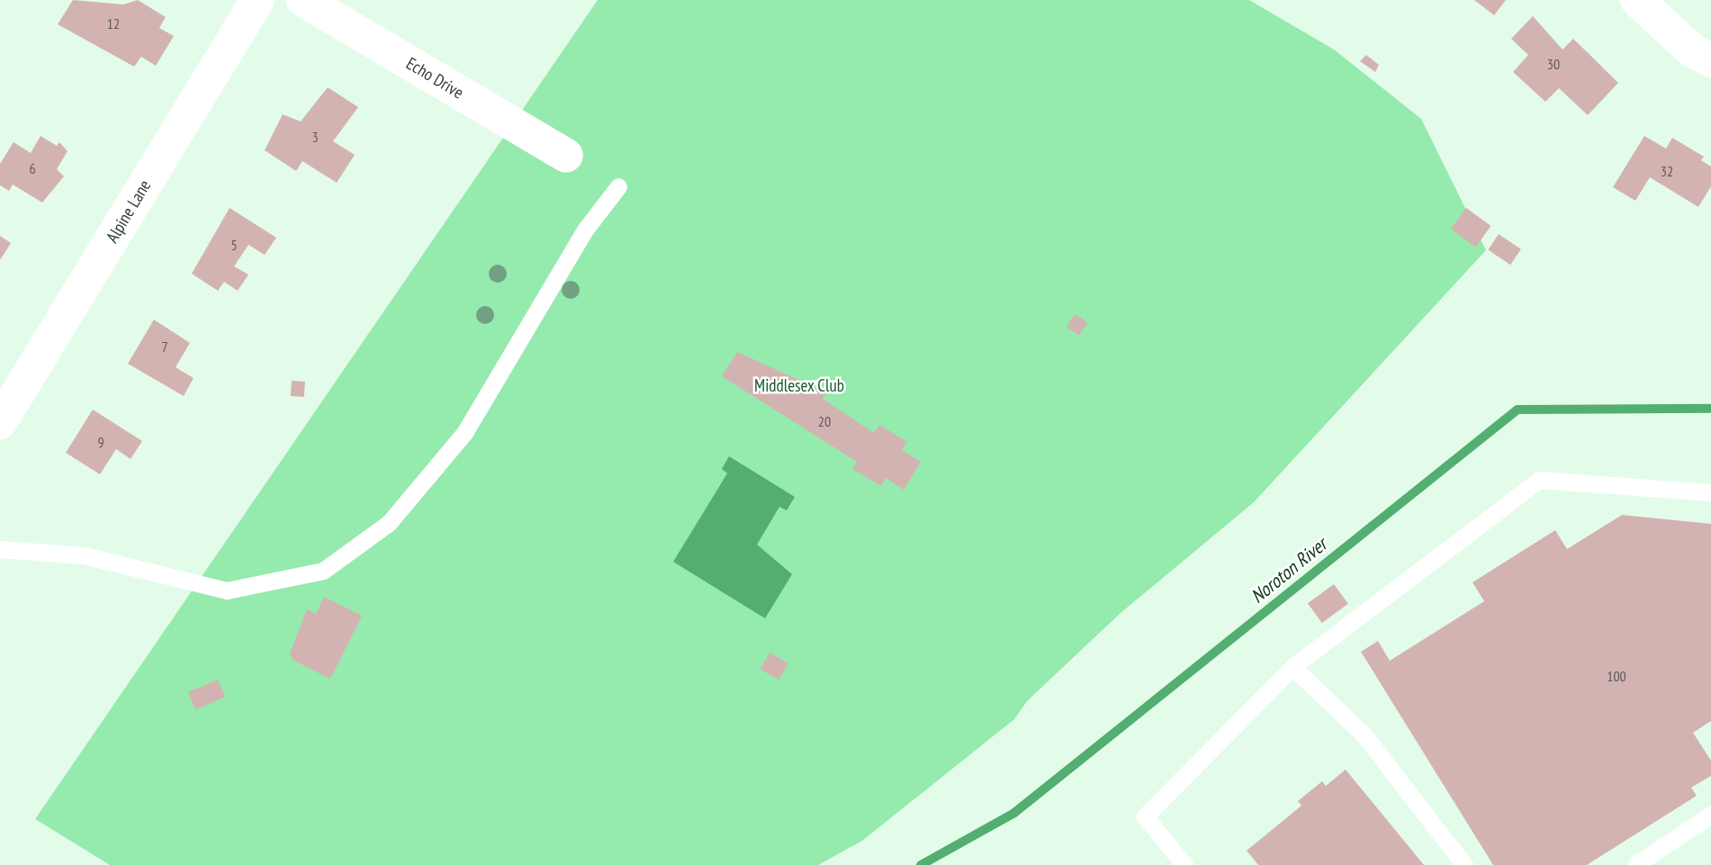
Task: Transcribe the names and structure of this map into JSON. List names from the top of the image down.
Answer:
{
  "streets": {
    "street": ["Echo Drive", "Alpine Lane"]
  },
  "water": ["Noroton River"],
  "parks": ["Middlesex Club"],
  "house_numbers": [
    "12",
    "30",
    "3",
    "6",
    "32",
    "5",
    "7",
    "20",
    "9",
    "100"
  ]
}
